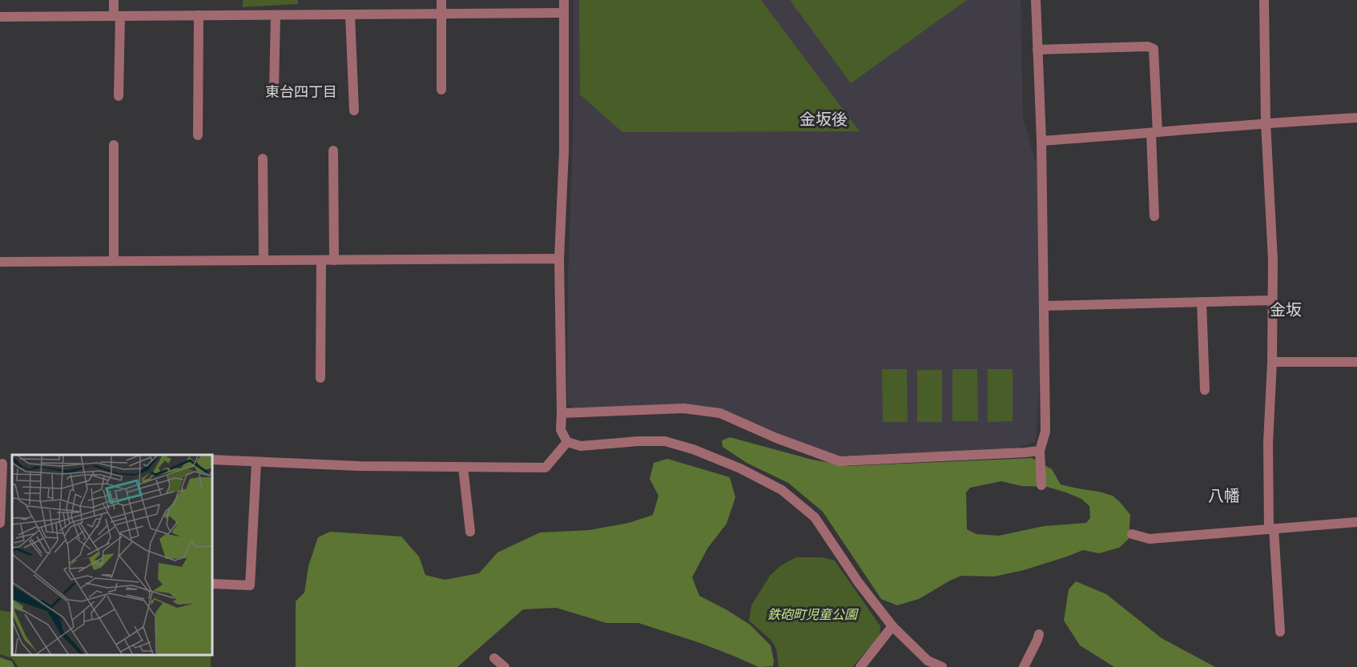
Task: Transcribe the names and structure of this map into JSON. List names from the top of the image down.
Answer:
{
  "districts": [
    "東台四丁目",
    "金坂後",
    "金坂",
    "八幡"
  ],
  "parks": ["鉄砲町児童公園"]
}
